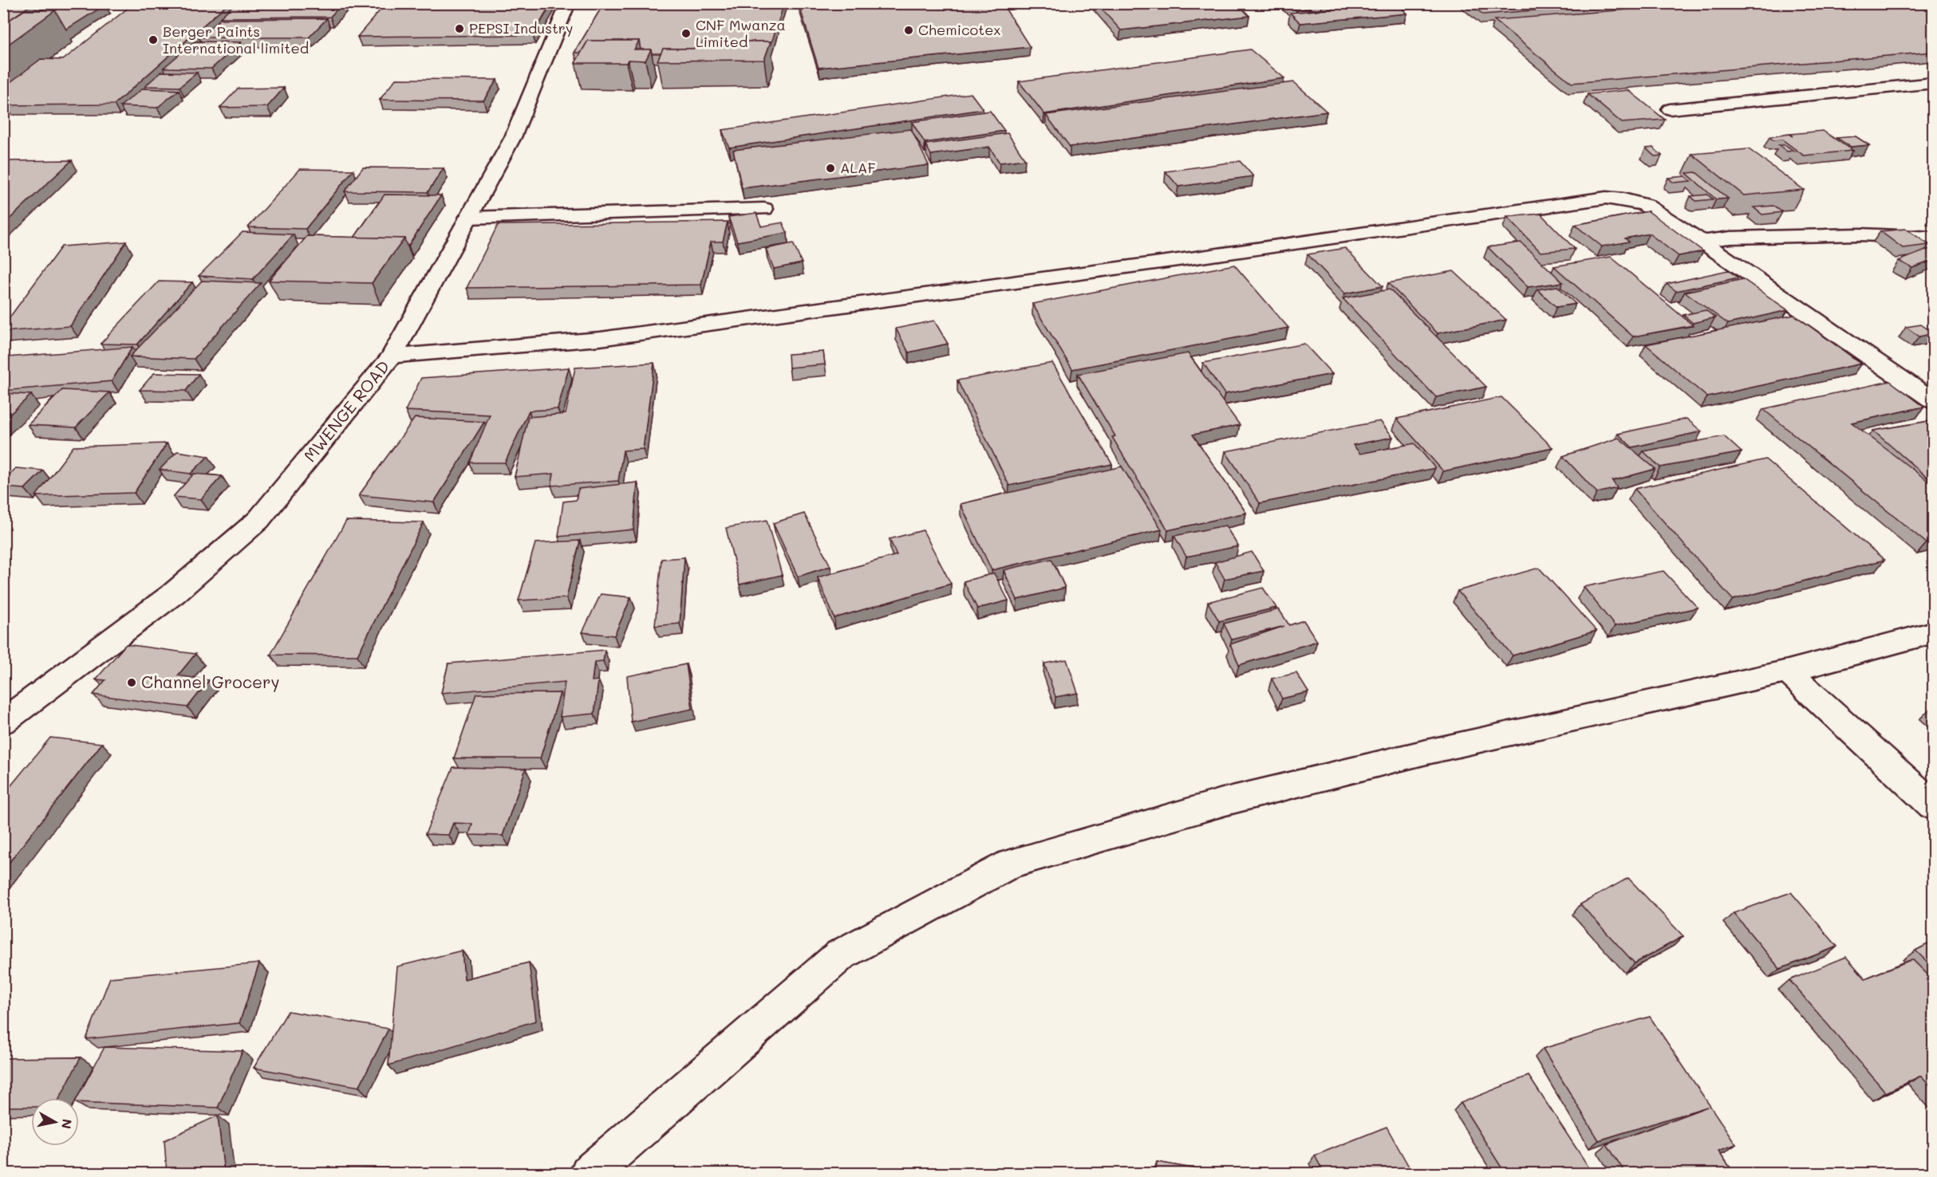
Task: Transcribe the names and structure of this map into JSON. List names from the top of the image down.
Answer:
{
  "streets": {
    "street": ["MWENGE ROAD"]
  },
  "places": [
    "PEPSI Industry",
    "Chemicotex",
    "CNF Mwanza Limited",
    "Berger Paints International limited",
    "ALAF",
    "Channel Grocery"
  ],
  "north": "right"
}
